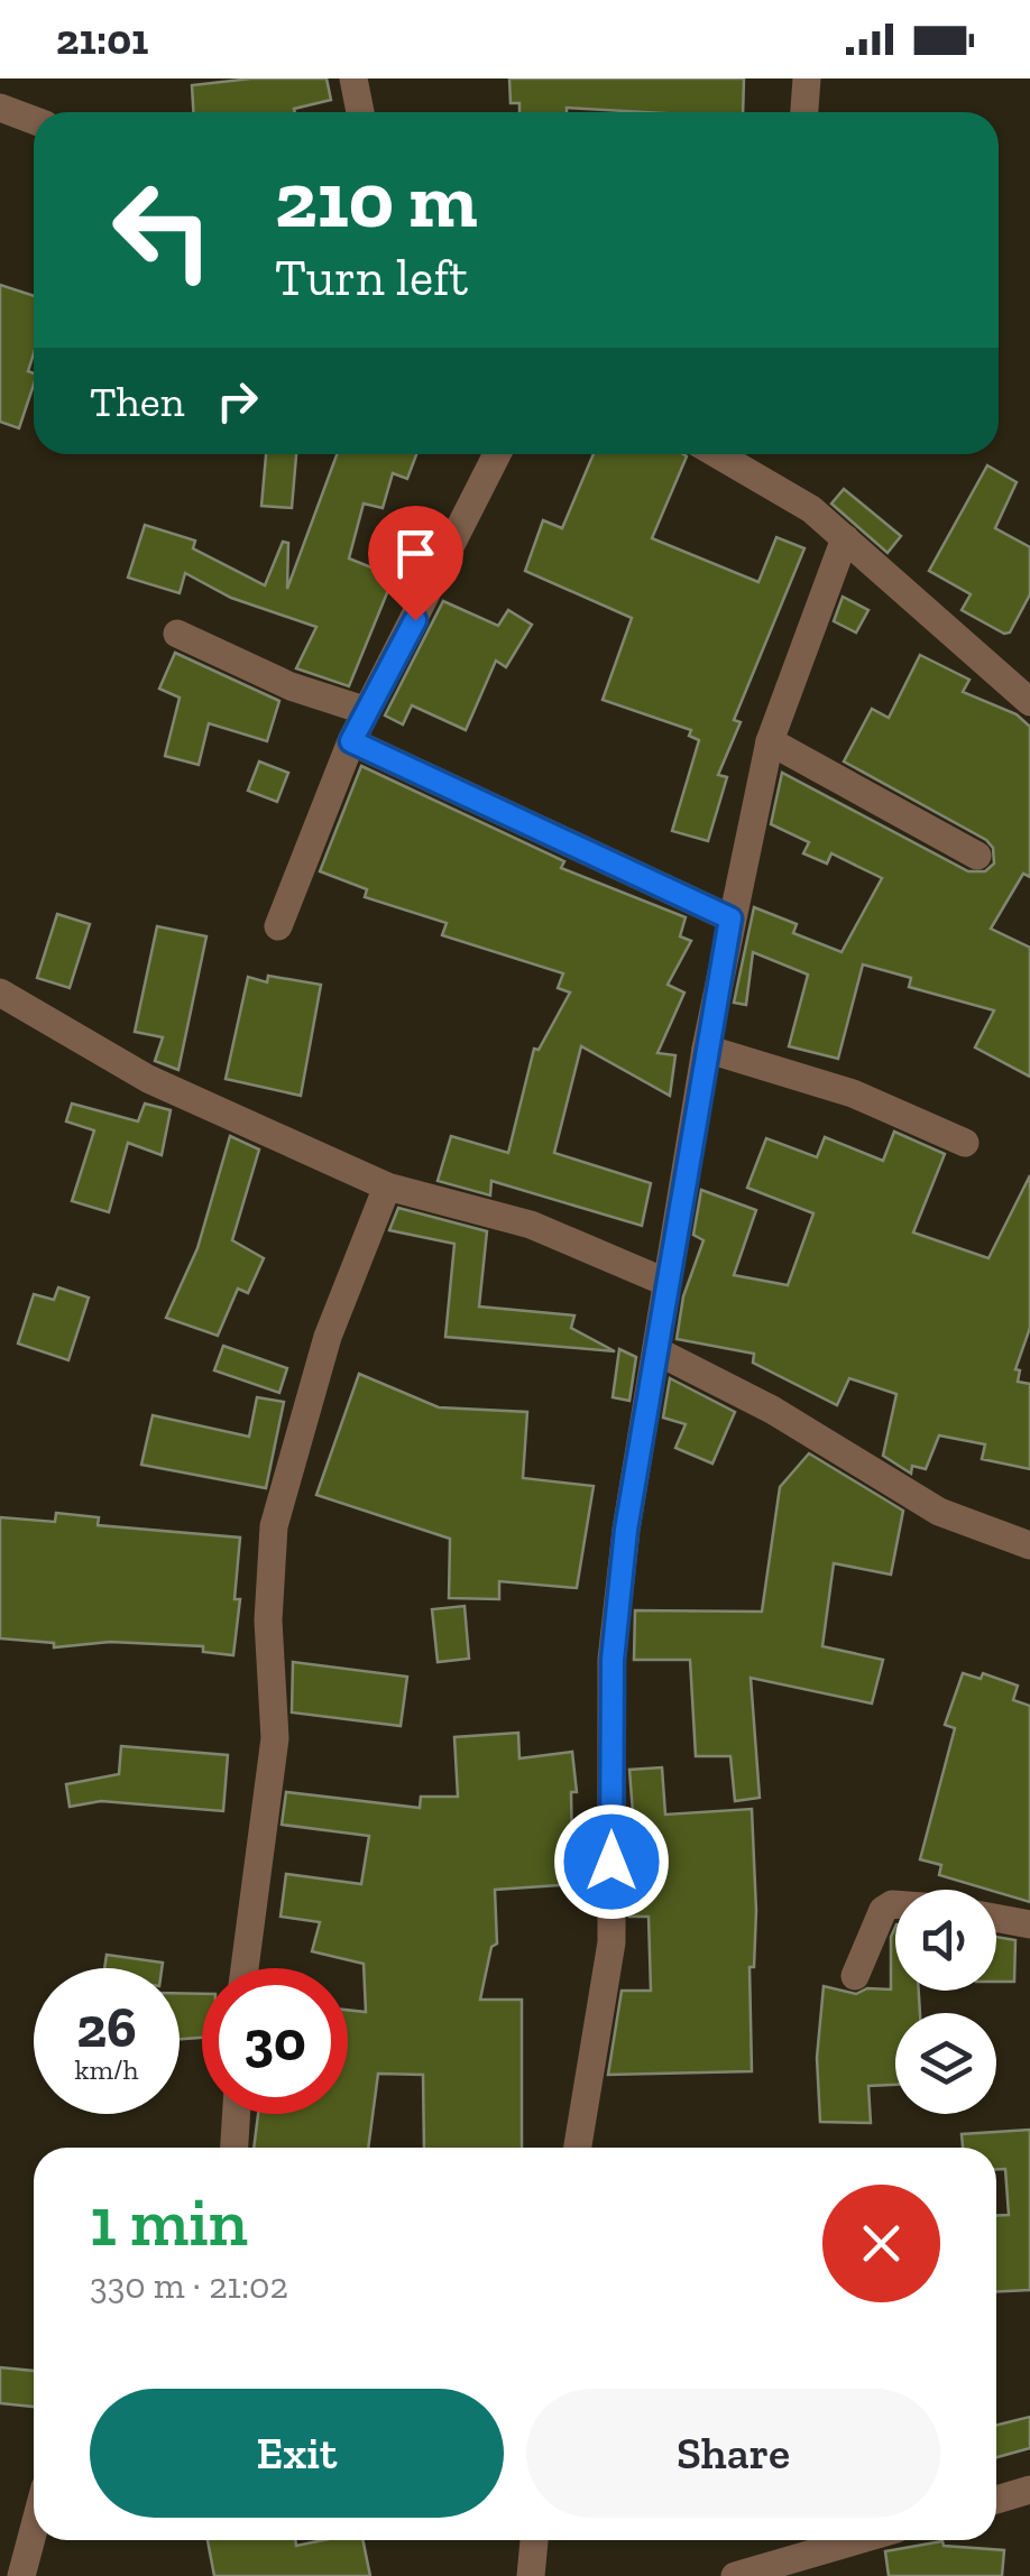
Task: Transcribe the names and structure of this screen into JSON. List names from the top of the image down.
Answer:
{
  "page": {
    "status": "21:01",
    "turn": ["210 m", "Turn left"],
    "then": "Then",
    "speed": "26 km/h",
    "limit": "30",
    "heading": ["1 min", "330 m · 21:02"],
    "buttons": ["Exit", "Share"]
  }
}
